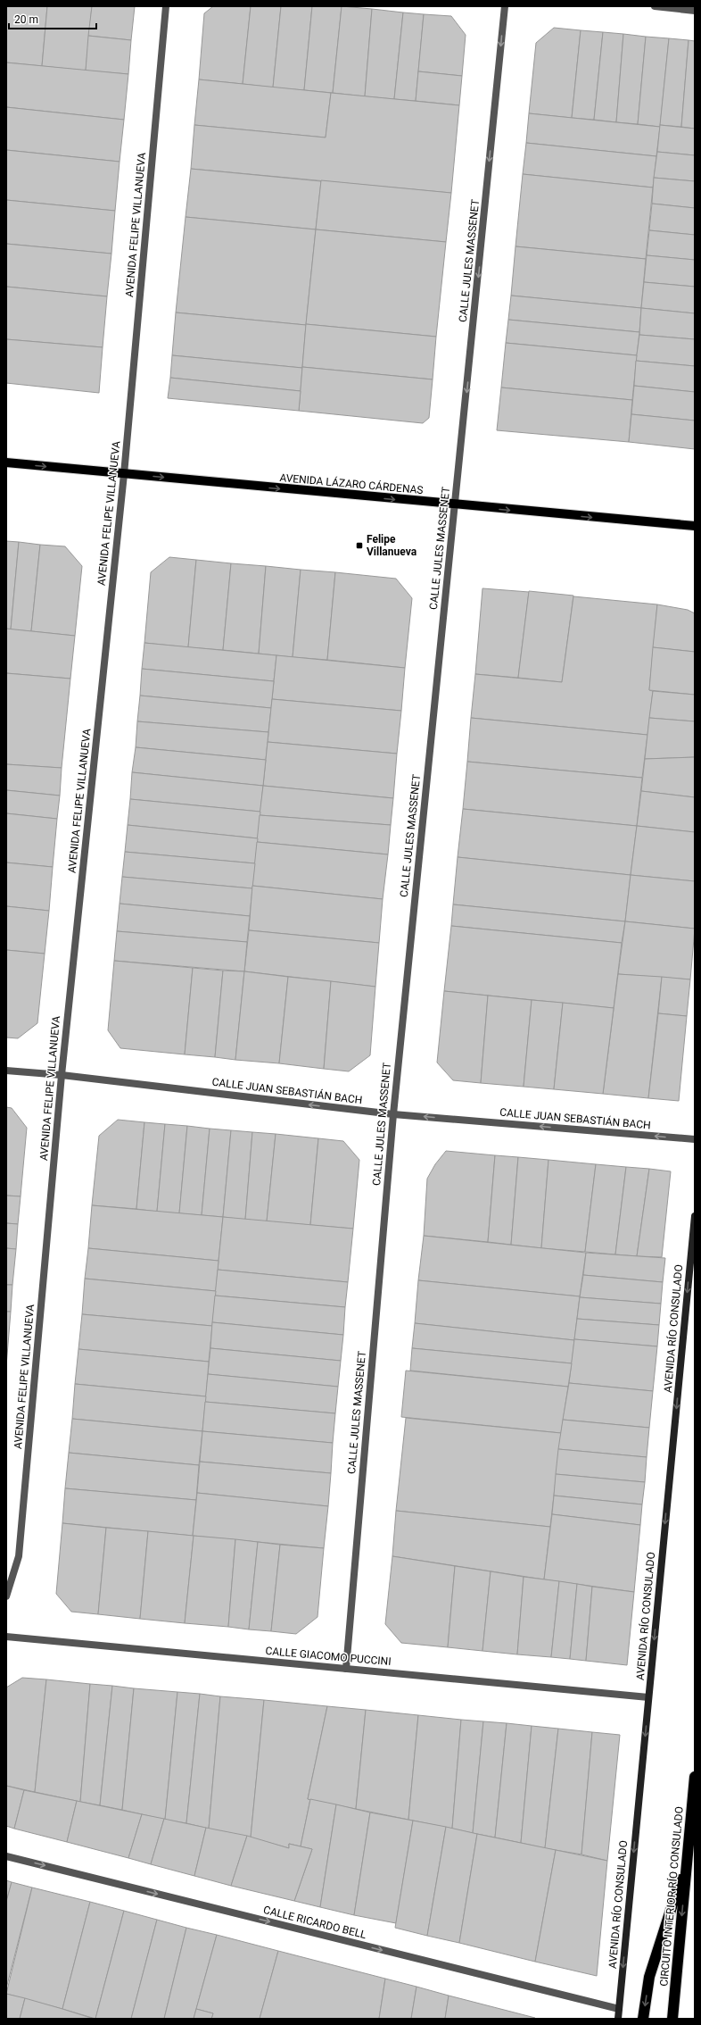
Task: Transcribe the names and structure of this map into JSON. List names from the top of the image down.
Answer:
{
  "streets": {
    "highway": ["CIRCUITO INTERIOR RÍO CONSULADO"],
    "main road": ["AVENIDA LÁZARO CÁRDENAS", "AVENIDA RÍO CONSULADO"],
    "street": [
      "AVENIDA FELIPE VILLANUEVA",
      "CALLE JULES MASSENET",
      "CALLE JUAN SEBASTIÁN BACH",
      "CALLE GIACOMO PUCCINI",
      "CALLE RICARDO BELL"
    ]
  },
  "crossings": [
    ["AVENIDA FELIPE VILLANUEVA", "AVENIDA LÁZARO CÁRDENAS"],
    ["AVENIDA FELIPE VILLANUEVA", "CALLE JUAN SEBASTIÁN BACH"],
    ["CALLE JULES MASSENET", "AVENIDA LÁZARO CÁRDENAS"],
    ["CALLE JULES MASSENET", "CALLE JUAN SEBASTIÁN BACH"],
    ["CALLE JULES MASSENET", "CALLE GIACOMO PUCCINI"],
    ["AVENIDA RÍO CONSULADO", "CALLE GIACOMO PUCCINI"],
    ["AVENIDA RÍO CONSULADO", "CALLE RICARDO BELL"]
  ],
  "one_way": [
    "AVENIDA LÁZARO CÁRDENAS",
    "CALLE JUAN SEBASTIÁN BACH",
    "AVENIDA RÍO CONSULADO",
    "CALLE RICARDO BELL"
  ],
  "places": {
    "transit": ["Felipe Villanueva"]
  },
  "scale_bar": "20 m"
}
